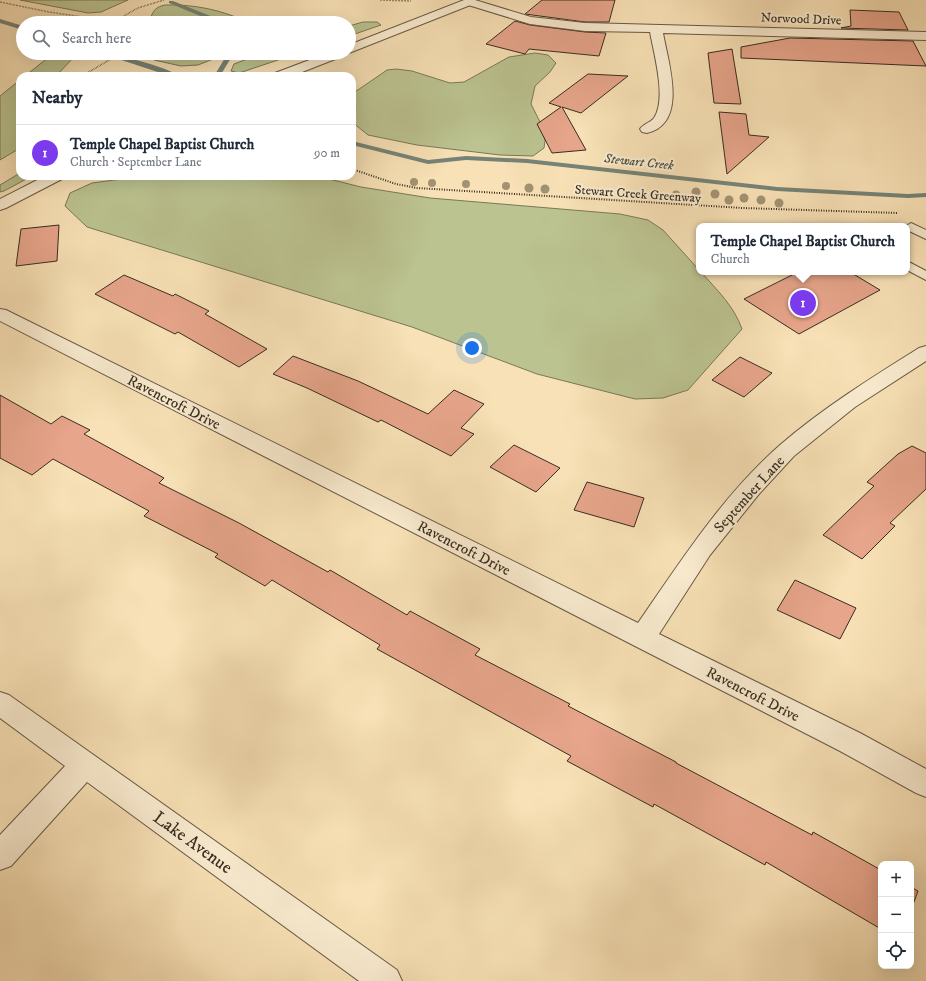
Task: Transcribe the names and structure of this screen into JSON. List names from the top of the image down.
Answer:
{
  "streets": {
    "street": [
      "Norwood Drive",
      "Ravencroft Drive",
      "September Lane",
      "Lake Avenue"
    ],
    "path": ["Stewart Creek Greenway"]
  },
  "crossings": [
    ["Ravencroft Drive", "September Lane"]
  ],
  "water": ["Stewart Creek"],
  "page": {
    "search": "Search here",
    "heading": "Nearby",
    "list": [
      {
        "mark": "1",
        "name": "Temple Chapel Baptist Church",
        "note": "Church · September Lane",
        "value": "90 m"
      }
    ],
    "popup": ["Temple Chapel Baptist Church", "Church"],
    "pins": "1",
    "map_buttons": ["+", "−"]
  }
}
